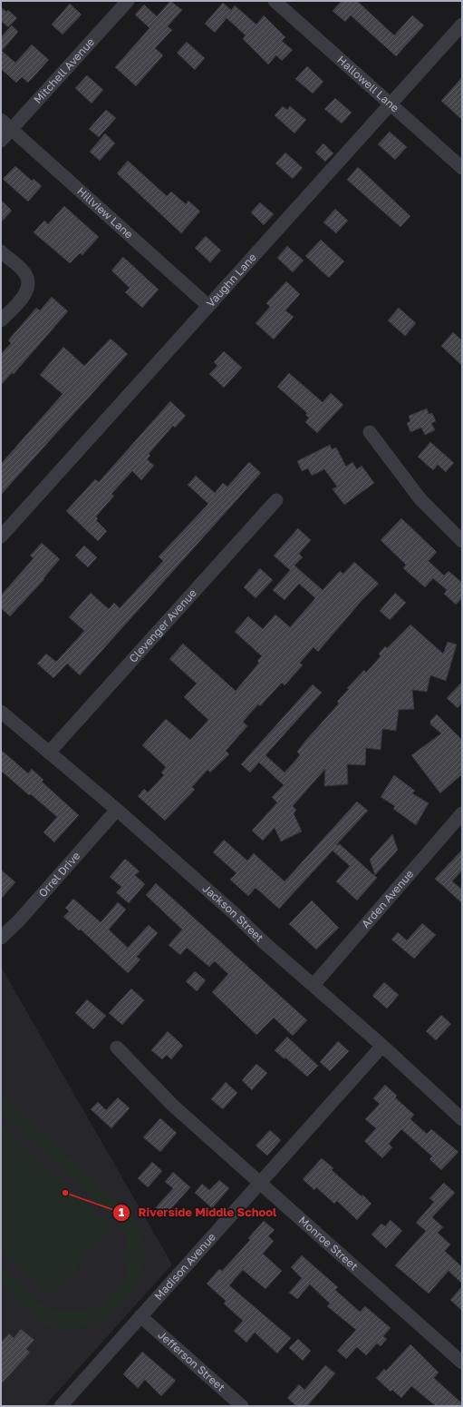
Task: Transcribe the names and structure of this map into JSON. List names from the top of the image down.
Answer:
{
  "streets": {
    "street": [
      "Mitchell Avenue",
      "Hallowell Lane",
      "Hillview Lane",
      "Vaughn Lane",
      "Clevenger Avenue",
      "Orrel Drive",
      "Arden Avenue",
      "Jackson Street",
      "Monroe Street",
      "Madison Avenue",
      "Jefferson Street"
    ]
  },
  "crossings": [
    ["Mitchell Avenue", "Hillview Lane"],
    ["Hallowell Lane", "Vaughn Lane"],
    ["Hillview Lane", "Vaughn Lane"],
    ["Clevenger Avenue", "Jackson Street"],
    ["Orrel Drive", "Jackson Street"],
    ["Arden Avenue", "Jackson Street"],
    ["Jackson Street", "Madison Avenue"],
    ["Monroe Street", "Madison Avenue"],
    ["Madison Avenue", "Jefferson Street"]
  ],
  "places": ["Riverside Middle School"]
}
